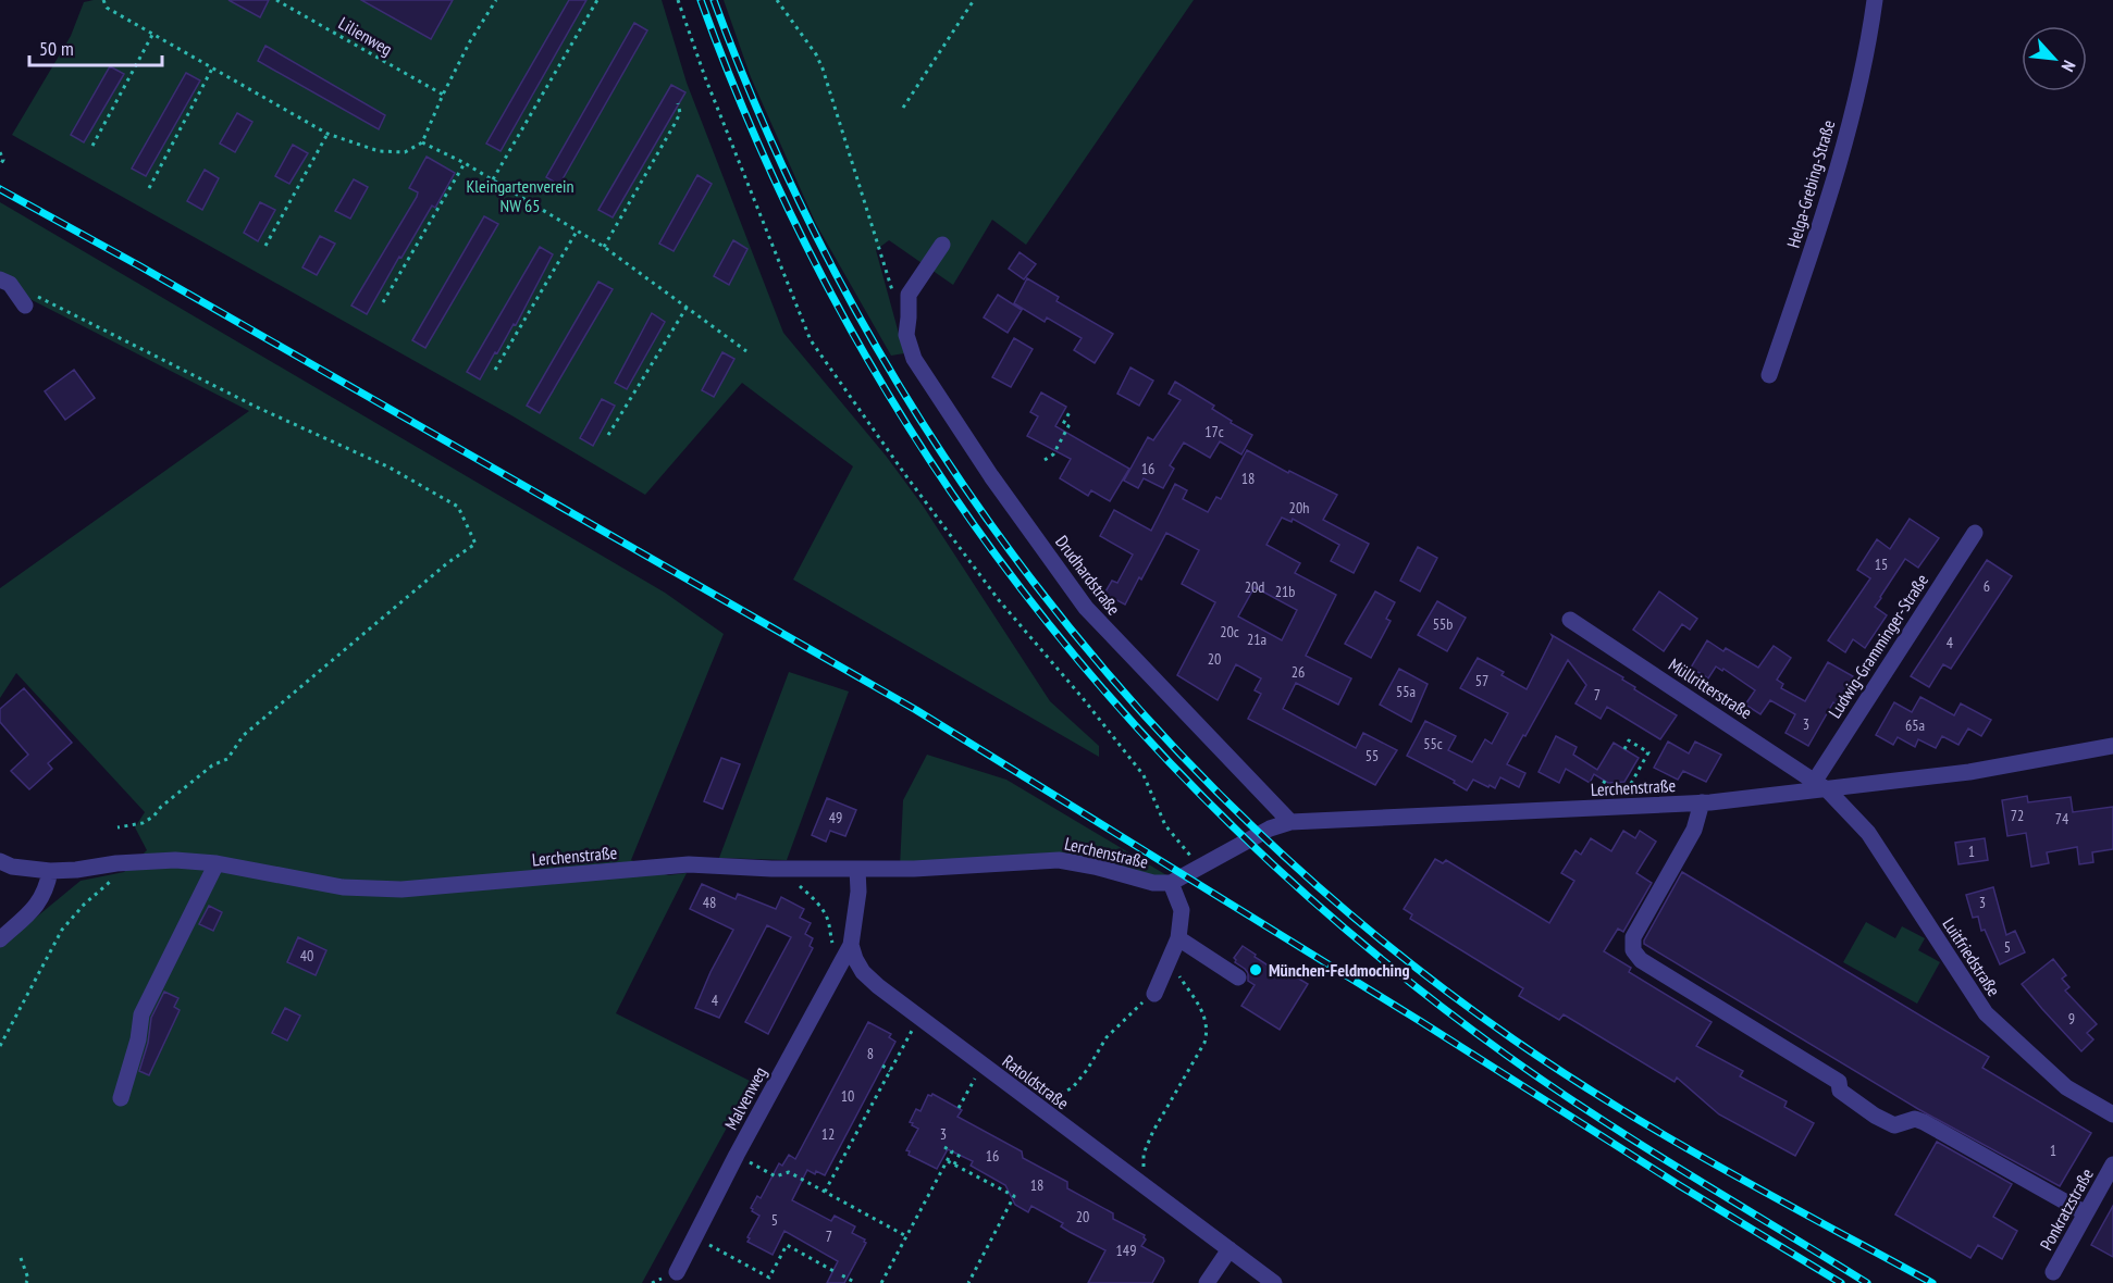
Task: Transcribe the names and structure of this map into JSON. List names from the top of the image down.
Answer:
{
  "streets": {
    "street": [
      "Helga-Grebing-Straße",
      "Drudhardstraße",
      "Ludwig-Gramminger-Straße",
      "Müllritterstraße",
      "Lerchenstraße",
      "Luitfriedstraße",
      "Ratoldstraße",
      "Malvenweg",
      "Ponkratzstraße"
    ],
    "path": ["Lilienweg"]
  },
  "crossings": [
    ["Drudhardstraße", "Lerchenstraße"],
    ["Ludwig-Gramminger-Straße", "Müllritterstraße"],
    ["Ludwig-Gramminger-Straße", "Lerchenstraße"],
    ["Ludwig-Gramminger-Straße", "Luitfriedstraße"],
    ["Müllritterstraße", "Lerchenstraße"],
    ["Müllritterstraße", "Luitfriedstraße"],
    ["Lerchenstraße", "Luitfriedstraße"],
    ["Ratoldstraße", "Malvenweg"]
  ],
  "parks": ["Kleingartenverein NW 65"],
  "places": ["München-Feldmoching"],
  "house_numbers": [
    "17c",
    "16",
    "18",
    "20h",
    "15",
    "6",
    "20d",
    "21b",
    "55b",
    "20c",
    "21a",
    "4",
    "20",
    "26",
    "57",
    "55a",
    "7",
    "3",
    "65a",
    "55c",
    "55",
    "72",
    "49",
    "74",
    "1",
    "48",
    "3",
    "5",
    "40",
    "4",
    "9",
    "8",
    "10",
    "12",
    "3",
    "1",
    "16",
    "18",
    "20",
    "5",
    "7",
    "149"
  ],
  "scale_bar": "50 m",
  "north": "bottom right"
}
